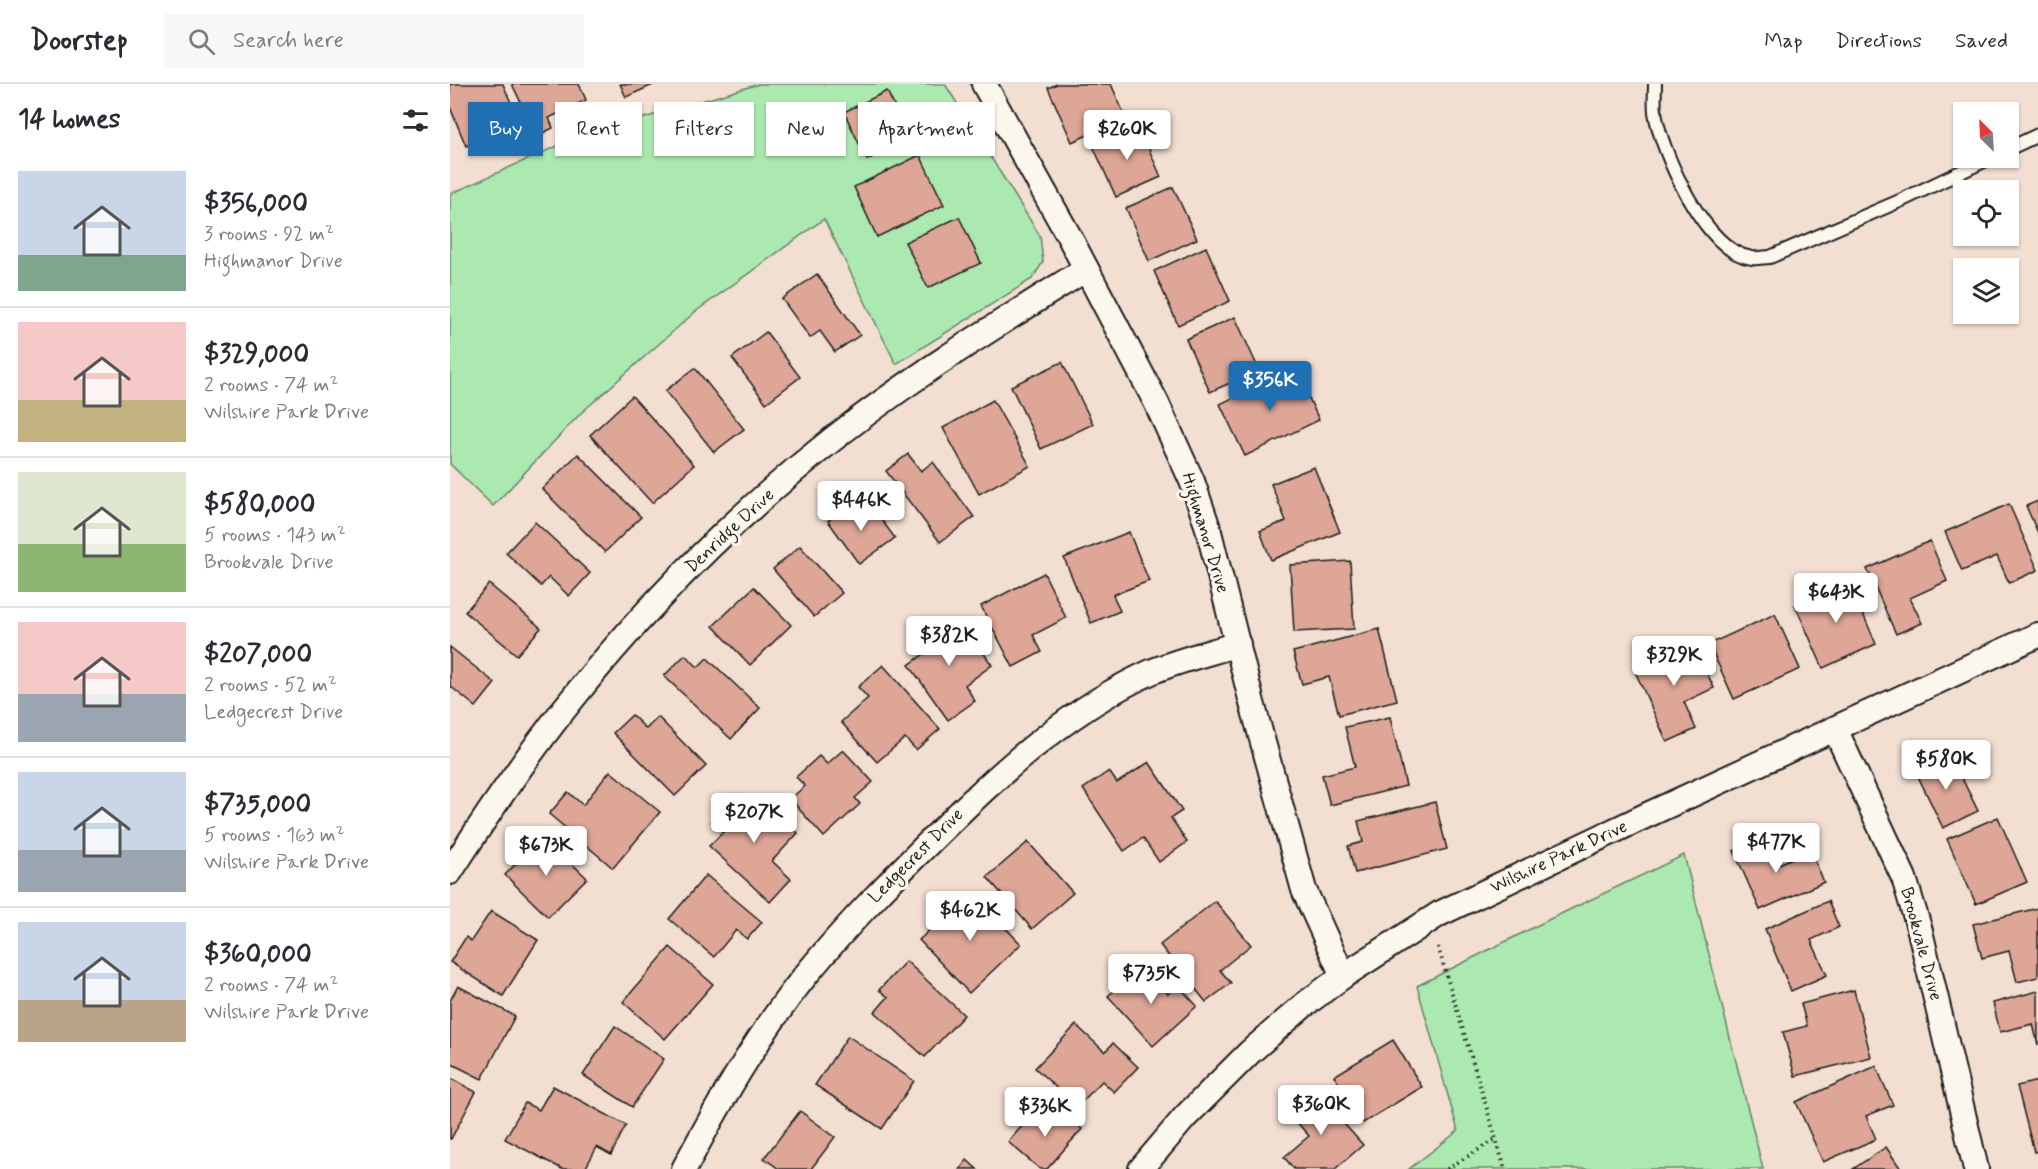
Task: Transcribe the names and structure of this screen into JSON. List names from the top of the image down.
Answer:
{
  "streets": {
    "street": [
      "Denridge Drive",
      "Highmanor Drive",
      "Ledgecrest Drive",
      "Wilshire Park Drive",
      "Brookvale Drive"
    ]
  },
  "crossings": [
    ["Denridge Drive", "Highmanor Drive"],
    ["Highmanor Drive", "Ledgecrest Drive"],
    ["Highmanor Drive", "Wilshire Park Drive"],
    ["Wilshire Park Drive", "Brookvale Drive"]
  ],
  "north": "top left",
  "page": {
    "header": "Doorstep",
    "search": "Search here",
    "nav": ["Map", "Directions", "Saved"],
    "heading": "14 homes",
    "chip": [
      "Buy",
      "Rent",
      "Filters",
      "New",
      "Apartment"
    ],
    "price": [
      "$260K",
      "$356K",
      "$446K",
      "$643K",
      "$382K",
      "$329K",
      "$580K",
      "$207K",
      "$477K",
      "$673K",
      "$462K",
      "$735K",
      "$360K",
      "$336K"
    ],
    "list": [
      {
        "name": "$356,000",
        "note": "3 rooms · 92 m² · Highmanor Drive"
      },
      {
        "name": "$329,000",
        "note": "2 rooms · 74 m² · Wilshire Park Drive"
      },
      {
        "name": "$580,000",
        "note": "5 rooms · 143 m² · Brookvale Drive"
      },
      {
        "name": "$207,000",
        "note": "2 rooms · 52 m² · Ledgecrest Drive"
      },
      {
        "name": "$735,000",
        "note": "5 rooms · 163 m² · Wilshire Park Drive"
      },
      {
        "name": "$360,000",
        "note": "2 rooms · 74 m² · Wilshire Park Drive"
      }
    ]
  }
}
